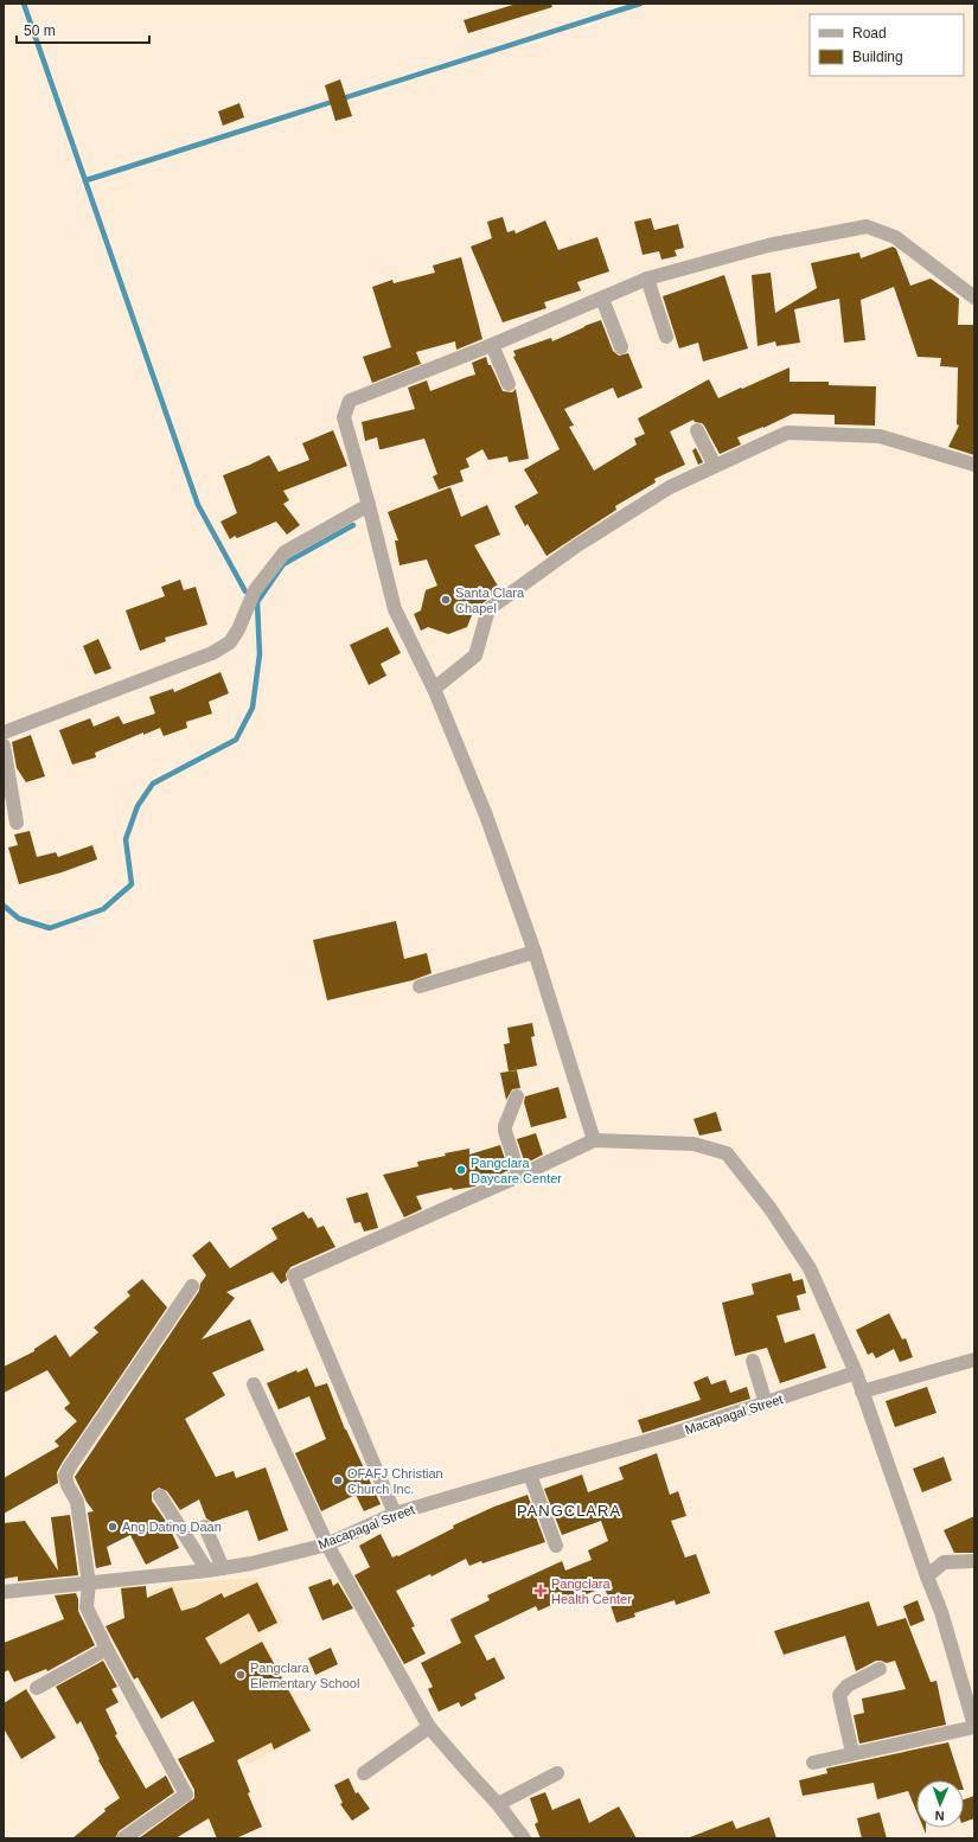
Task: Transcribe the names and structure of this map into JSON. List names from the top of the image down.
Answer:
{
  "streets": {
    "street": ["Macapagal Street"]
  },
  "districts": ["PANGCLARA"],
  "places": {
    "other": [
      "Santa Clara Chapel",
      "Pangclara Daycare Center",
      "OFAFJ Christian Church Inc.",
      "Ang Dating Daan",
      "Pangclara Elementary School"
    ],
    "health": ["Pangclara Health Center"]
  },
  "legend": ["Road", "Building"],
  "scale_bar": "50 m",
  "north": "bottom"
}
